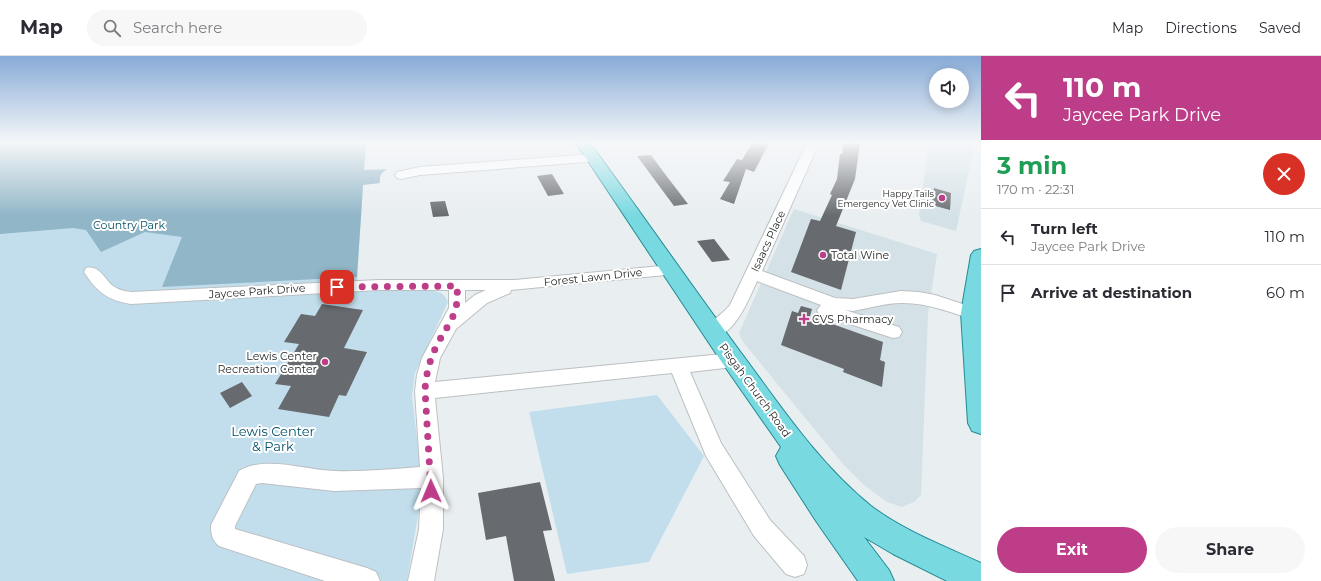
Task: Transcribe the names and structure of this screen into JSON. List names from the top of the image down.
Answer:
{
  "streets": {
    "main road": ["Pisgah Church Road"],
    "street": ["Isaacs Place", "Forest Lawn Drive", "Jaycee Park Drive"]
  },
  "crossings": [
    ["Isaacs Place", "Pisgah Church Road"],
    ["Forest Lawn Drive", "Jaycee Park Drive"],
    ["Forest Lawn Drive", "Pisgah Church Road"]
  ],
  "parks": ["Country Park", "Lewis Center & Park"],
  "places": {
    "other": ["Happy Tails Emergency Vet Clinic", "Total Wine", "Lewis Center Recreation Center"],
    "health": ["CVS Pharmacy"]
  },
  "page": {
    "header": "Map",
    "search": "Search here",
    "nav": ["Map", "Directions", "Saved"],
    "turn": ["110 m", "Jaycee Park Drive"],
    "heading": ["3 min", "170 m · 22:31"],
    "list": [
      {
        "name": "Turn left",
        "note": "Jaycee Park Drive",
        "value": "110 m"
      },
      {
        "name": "Arrive at destination",
        "value": "60 m"
      }
    ],
    "buttons": ["Exit", "Share"]
  }
}
